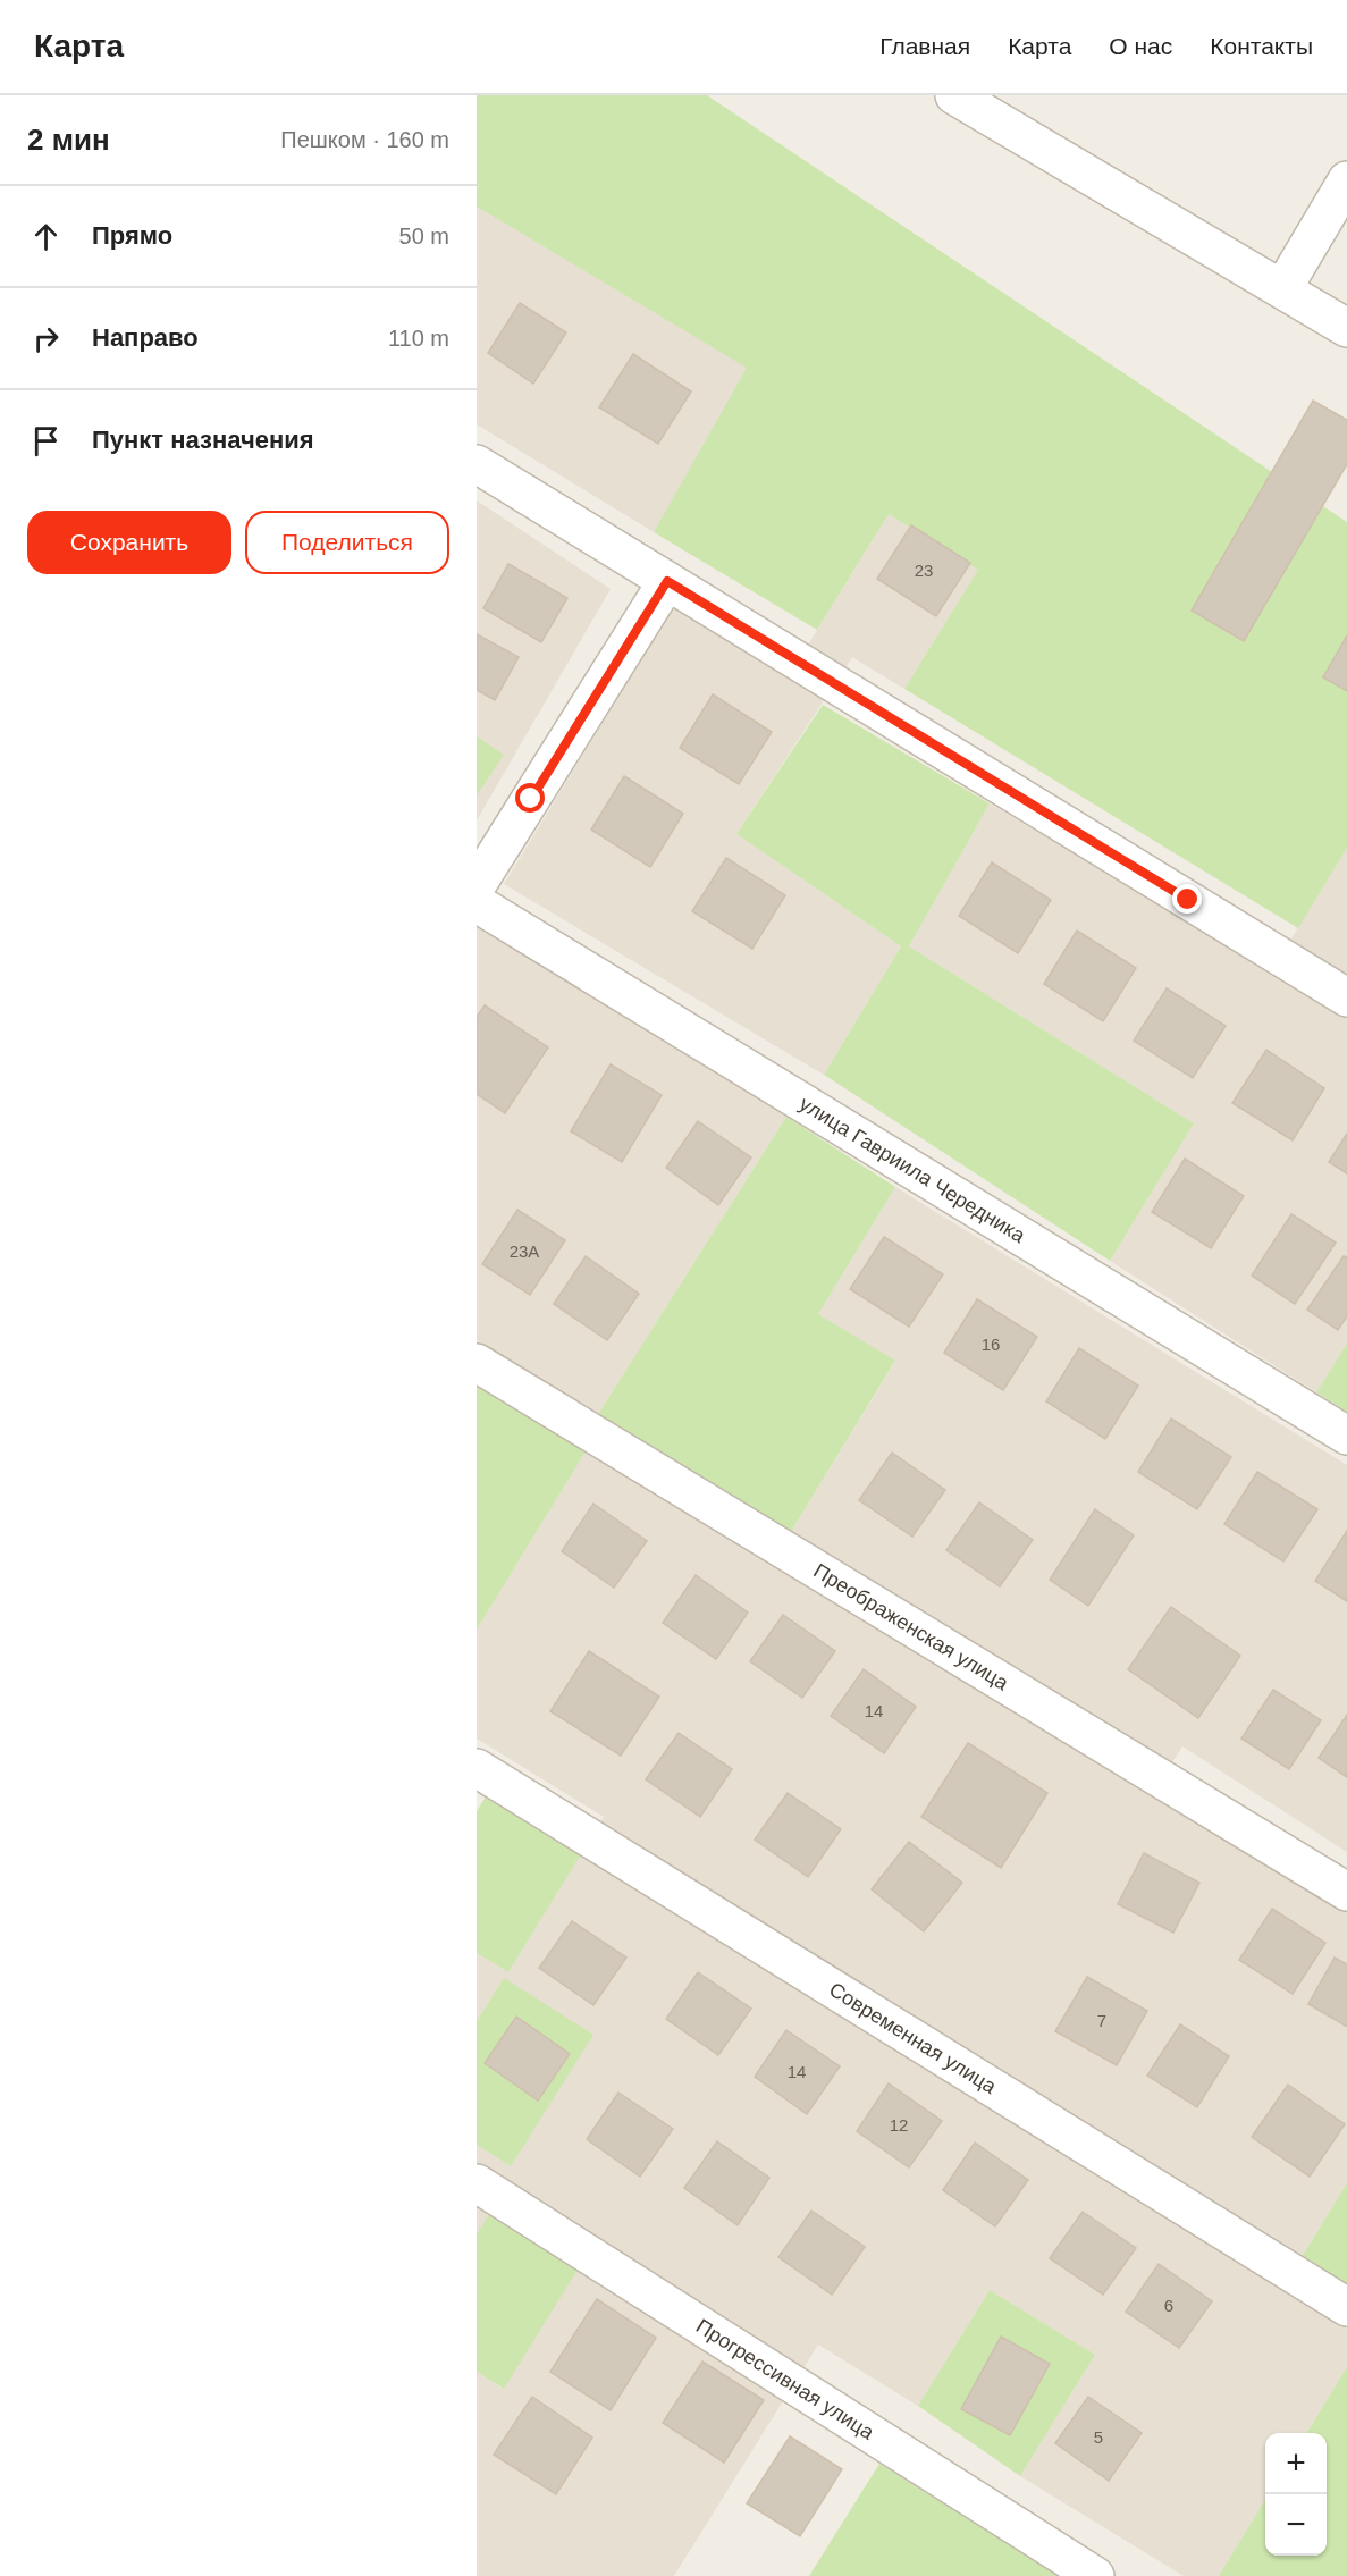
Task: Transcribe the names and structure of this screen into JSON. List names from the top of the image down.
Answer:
{
  "streets": {
    "street": [
      "улица Гавриила Чередника",
      "Преображенская улица",
      "Современная улица",
      "Прогрессивная улица"
    ]
  },
  "house_numbers": [
    "23",
    "23А",
    "16",
    "14",
    "7",
    "14",
    "12",
    "6",
    "5"
  ],
  "page": {
    "header": "Карта",
    "nav": [
      "Главная",
      "Карта",
      "О нас",
      "Контакты"
    ],
    "heading": ["2 мин", "Пешком · 160 m"],
    "list": [
      ["Прямо", "50 m"],
      ["Направо", "110 m"],
      "Пункт назначения"
    ],
    "buttons": ["Сохранить", "Поделиться"],
    "map_buttons": ["+", "−"]
  }
}
